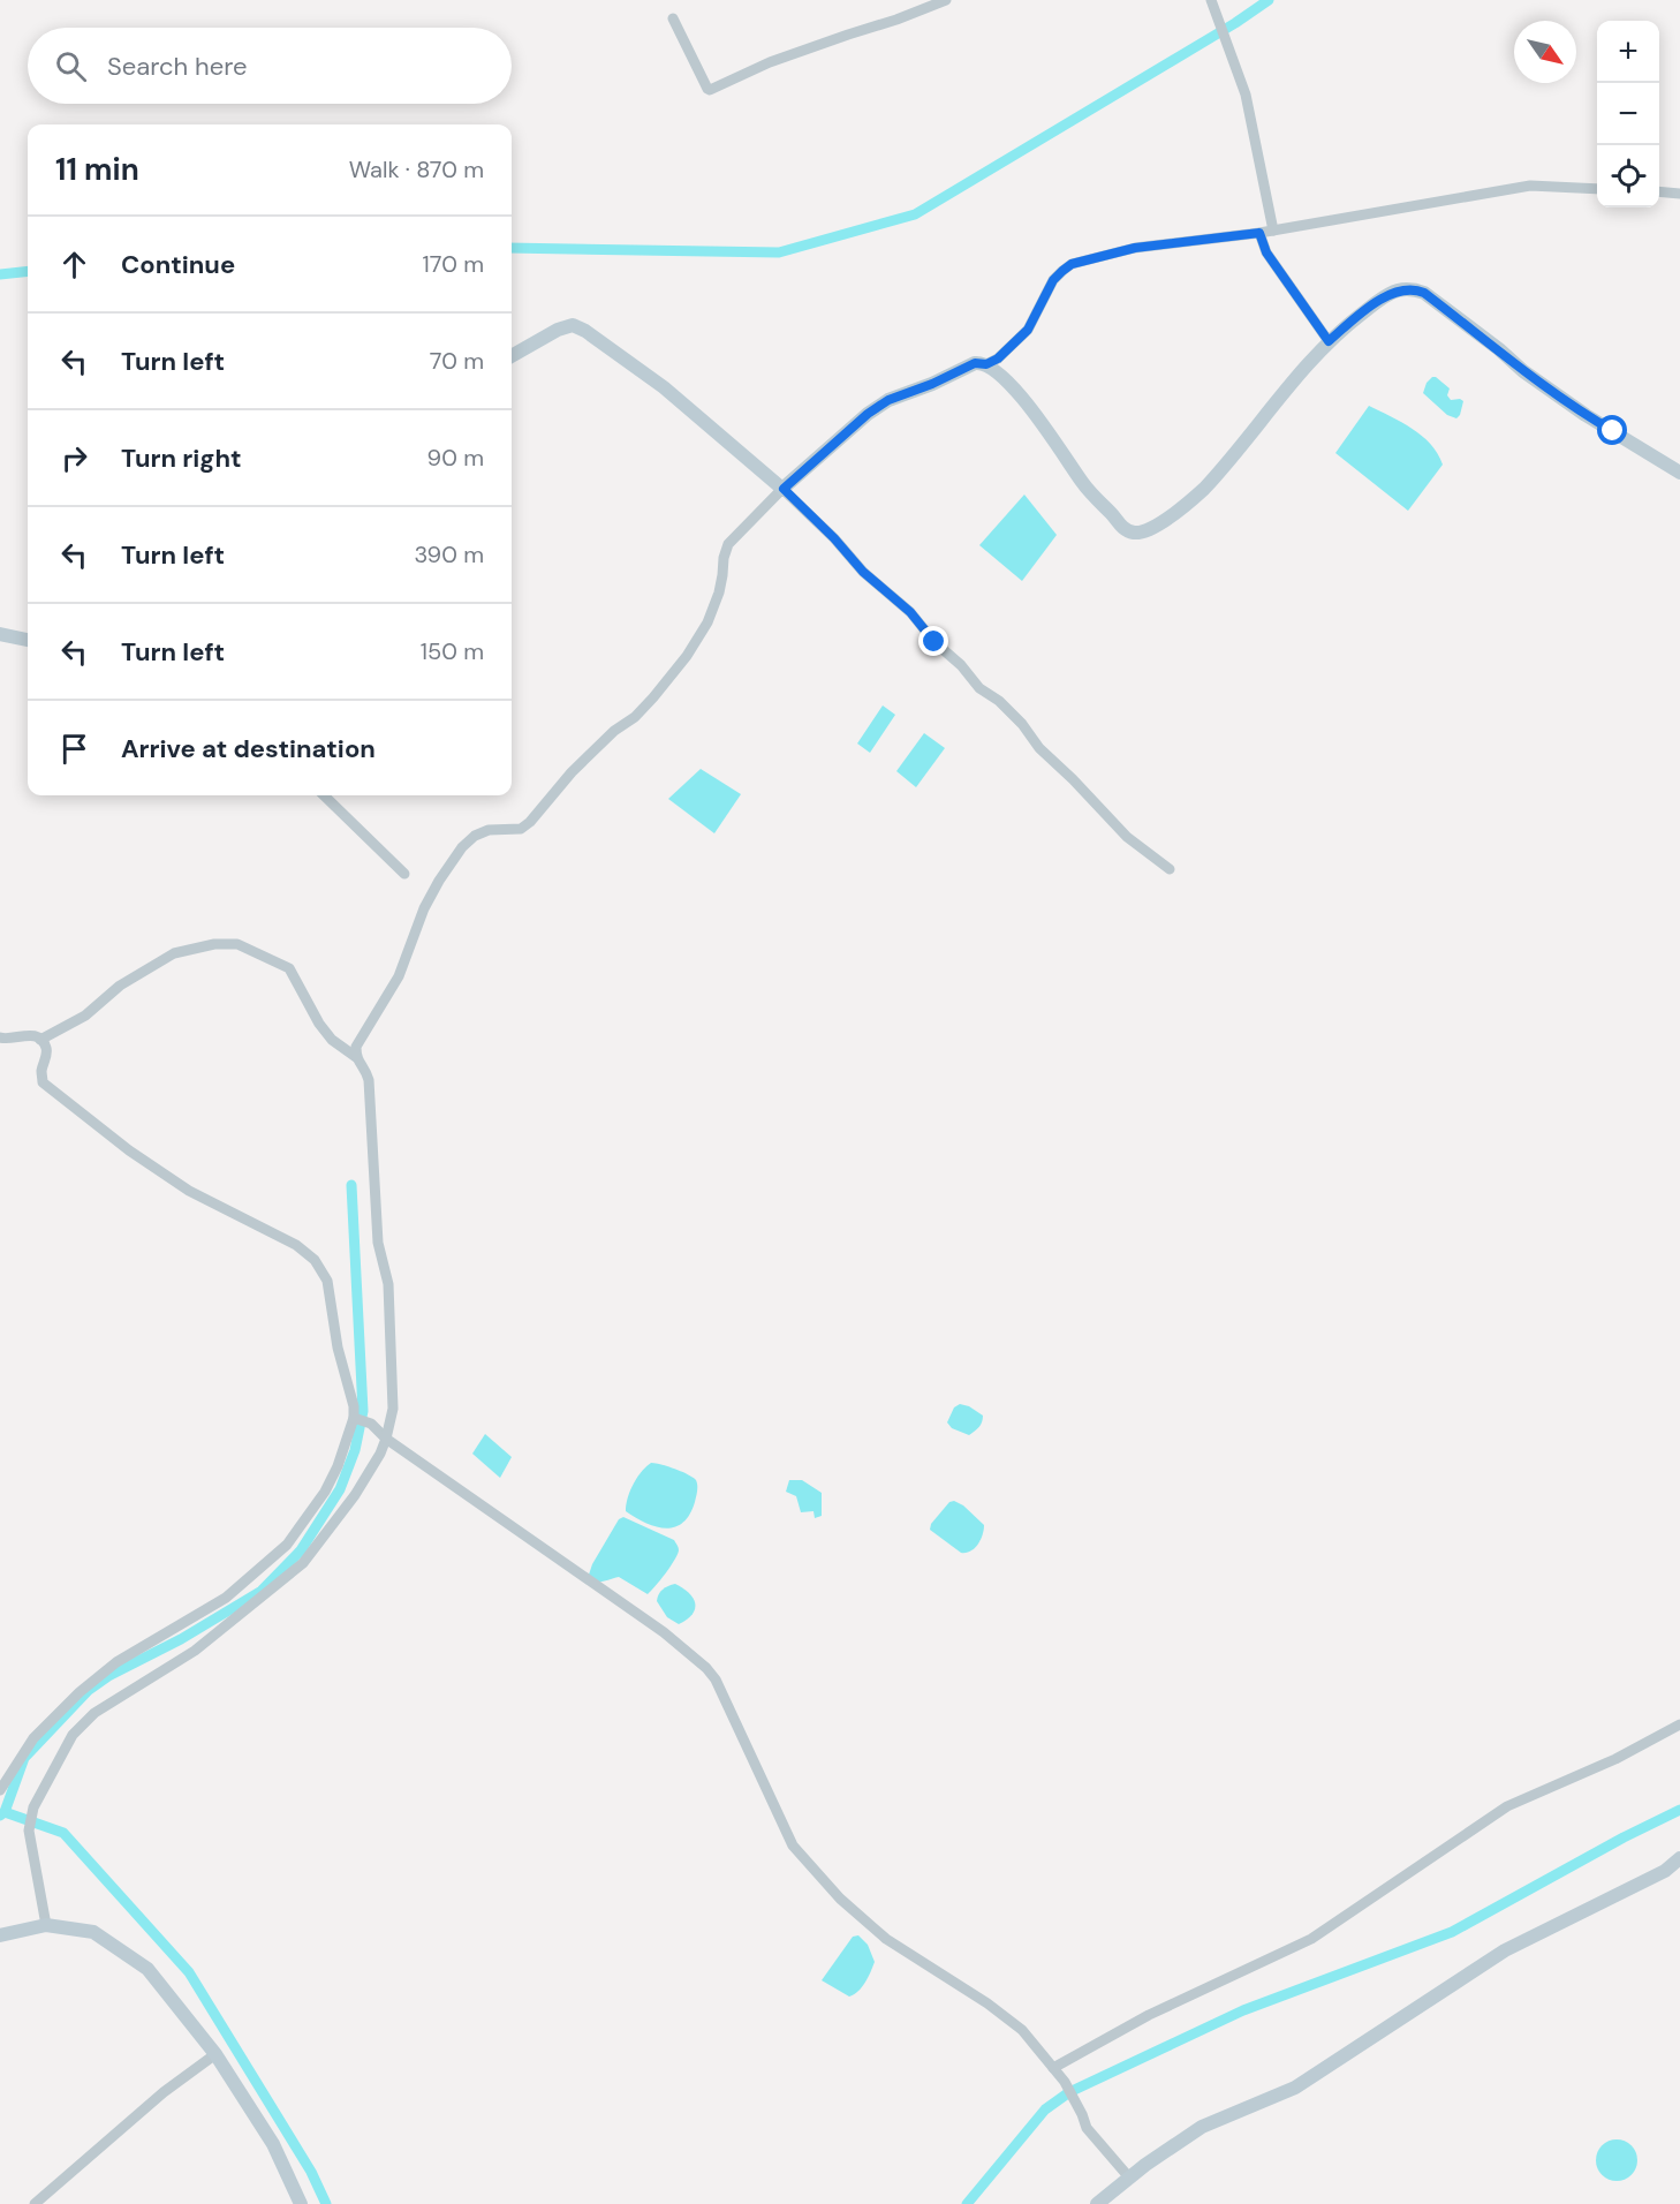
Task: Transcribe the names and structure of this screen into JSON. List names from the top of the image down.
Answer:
{
  "north": "bottom right",
  "page": {
    "map_buttons": ["+", "−"],
    "search": "Search here",
    "heading": ["11 min", "Walk · 870 m"],
    "list": [
      ["Continue", "170 m"],
      ["Turn left", "70 m"],
      ["Turn right", "90 m"],
      ["Turn left", "390 m"],
      ["Turn left", "150 m"],
      "Arrive at destination"
    ]
  }
}
